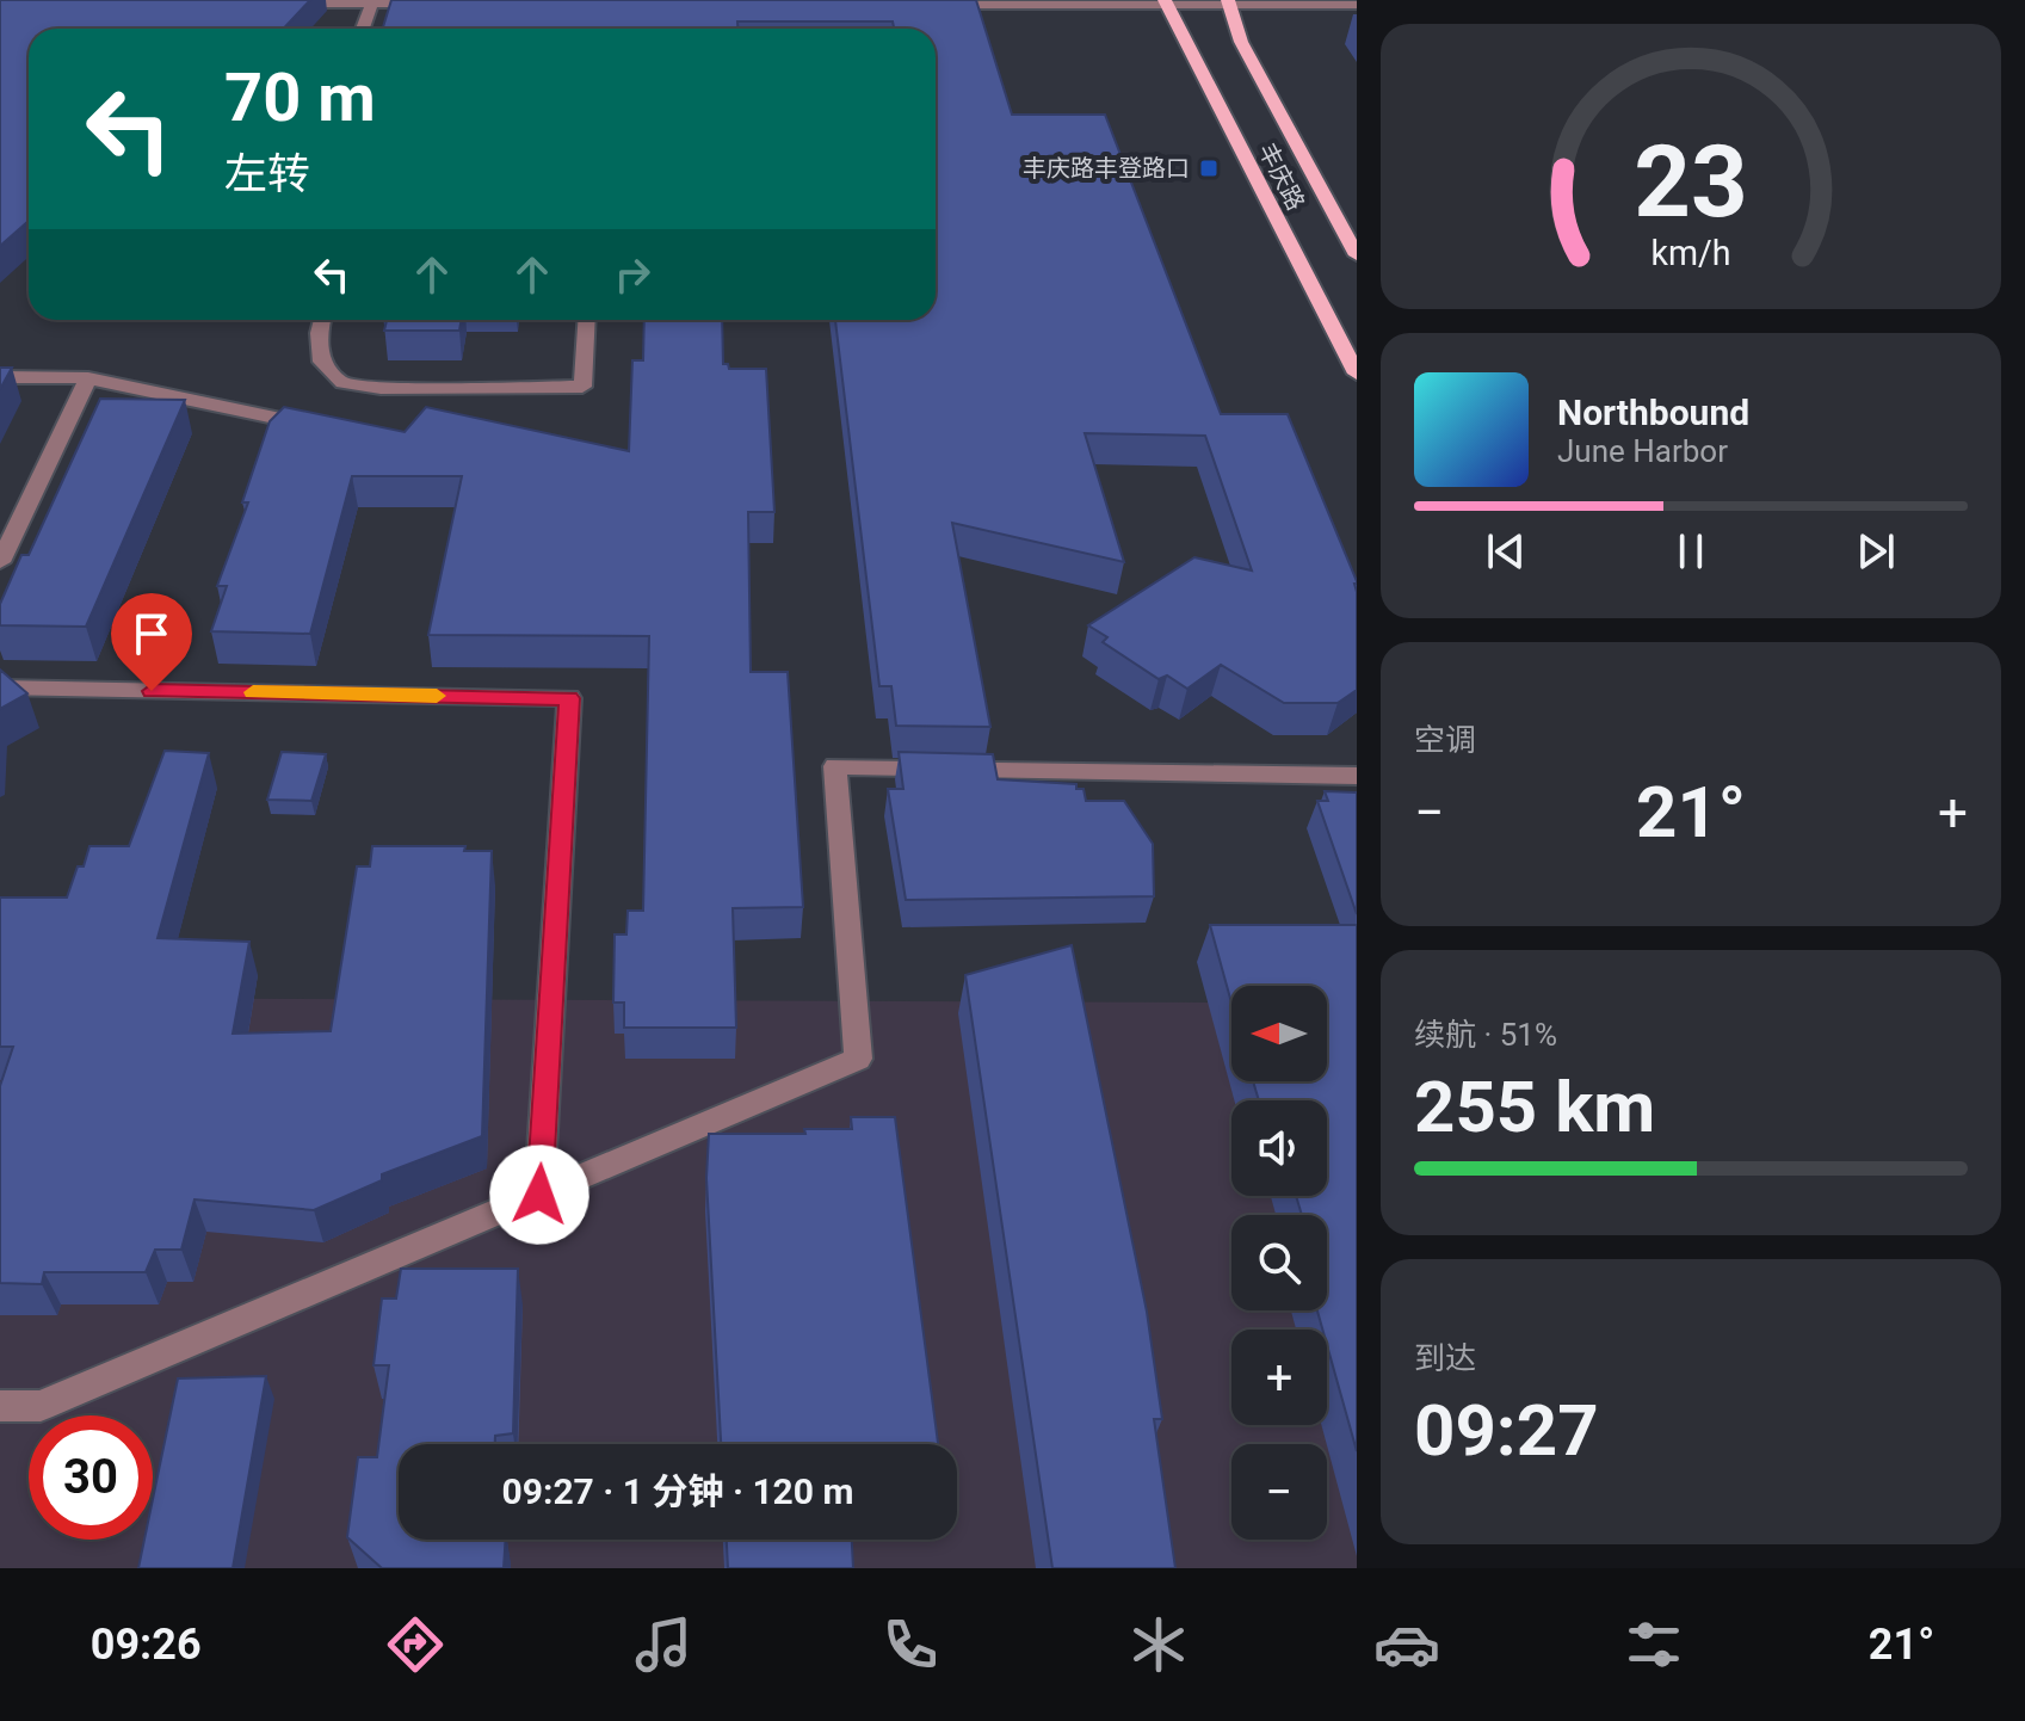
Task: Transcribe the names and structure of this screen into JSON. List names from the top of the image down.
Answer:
{
  "streets": {
    "main road": ["丰庆路"]
  },
  "places": {
    "transit": ["丰庆路丰登路口"]
  },
  "north": "left",
  "page": {
    "turn": ["70 m", "左转"],
    "song": ["Northbound", "June Harbor"],
    "tile": [
      "空调",
      ["续航 · 51%", "255 km"],
      ["到达", "09:27"]
    ],
    "heat": ["−", "21°", "+"],
    "map_buttons": ["+", "−"],
    "limit": "30",
    "trip": "09:27 · 1 分钟 · 120 m",
    "tabs": ["09:26", "21°"],
    "gauge": ["23", "km/h"]
  }
}
